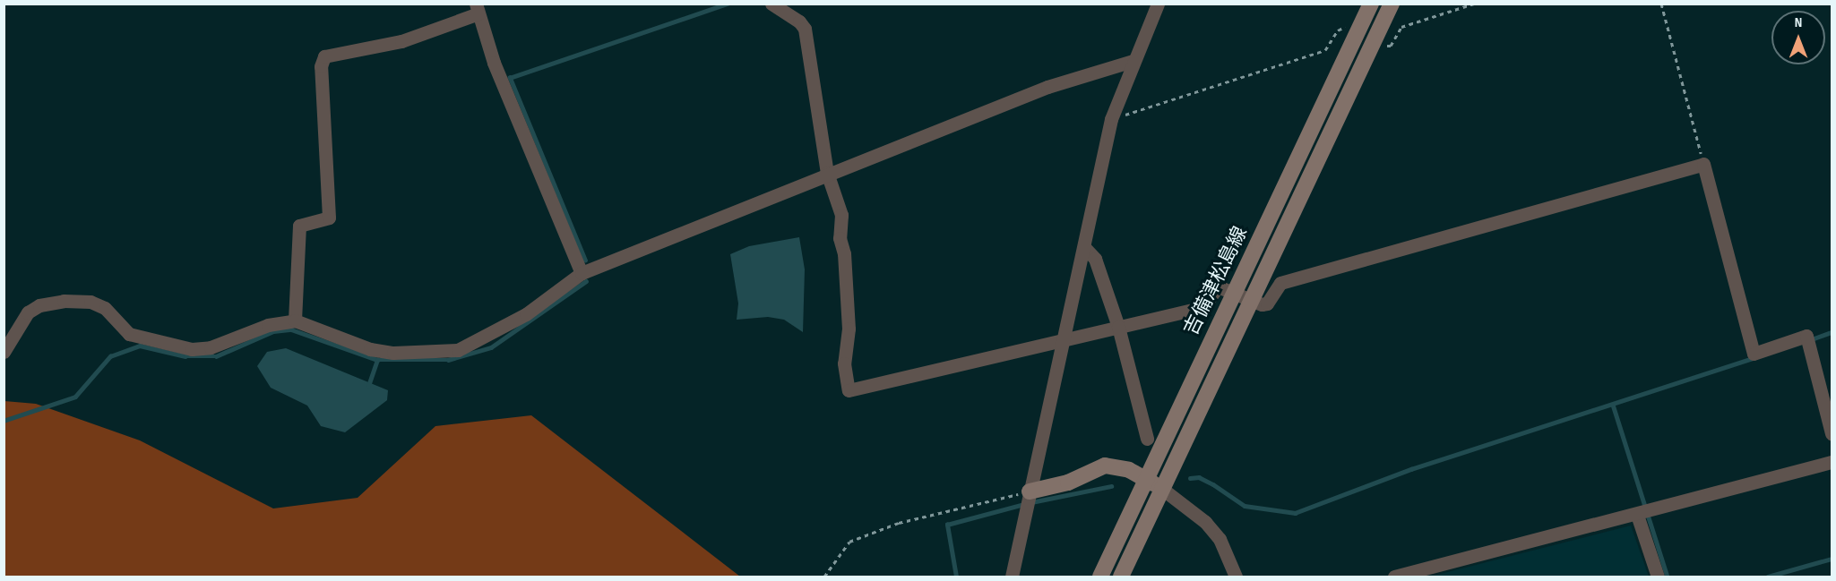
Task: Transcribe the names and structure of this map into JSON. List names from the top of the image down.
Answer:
{
  "streets": {
    "main road": ["吉備津松島線"]
  },
  "north": "top"
}
